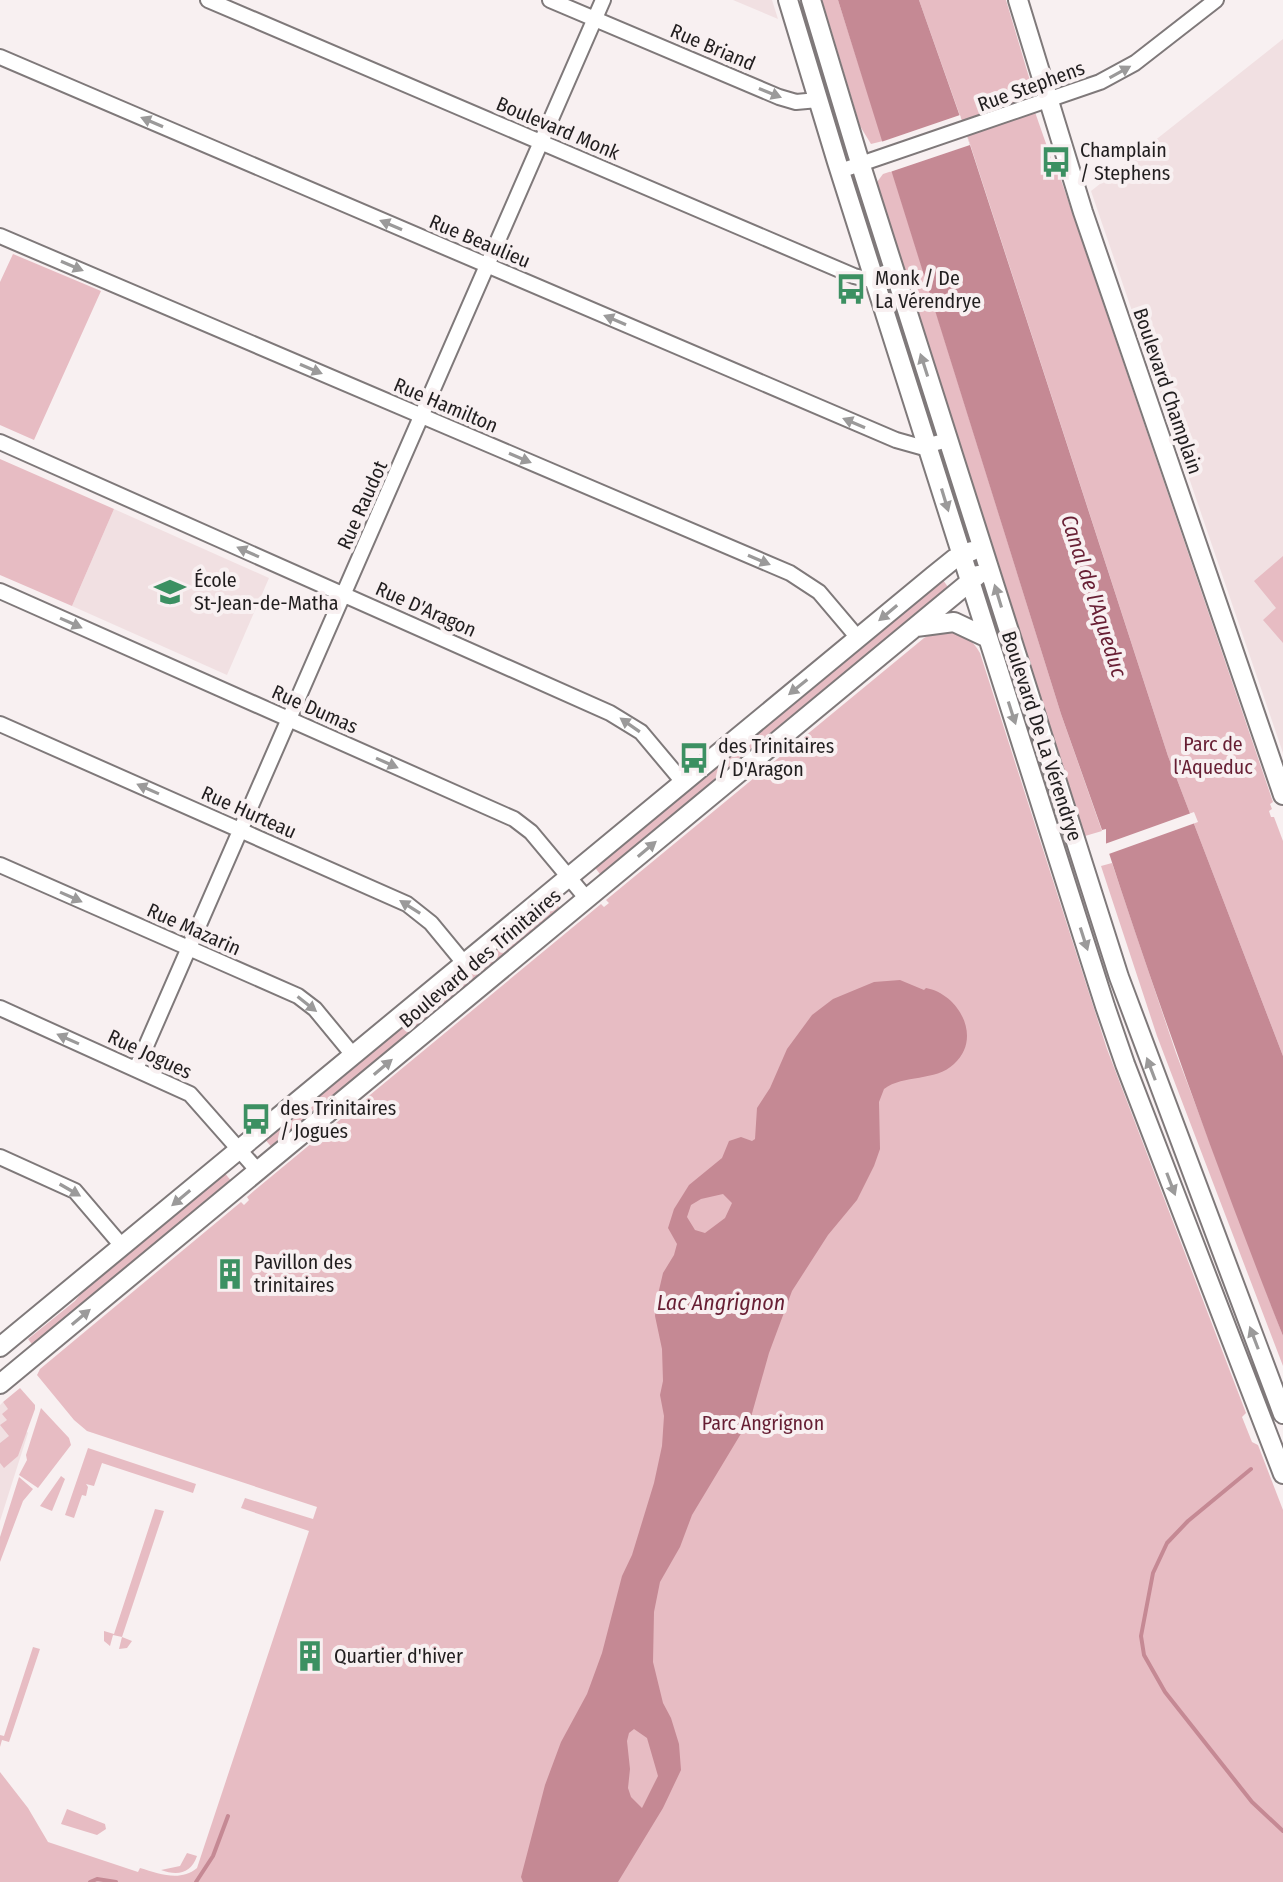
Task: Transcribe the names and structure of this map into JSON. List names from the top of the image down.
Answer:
{
  "streets": {
    "main road": ["Boulevard Champlain", "Boulevard De La Vérendrye", "Boulevard des Trinitaires"],
    "street": [
      "Rue Briand",
      "Rue Stephens",
      "Boulevard Monk",
      "Rue Beaulieu",
      "Rue Hamilton",
      "Rue Raudot",
      "Rue D'Aragon",
      "Rue Dumas",
      "Rue Hurteau",
      "Rue Mazarin",
      "Rue Jogues"
    ]
  },
  "crossings": [
    ["Rue Briand", "Rue Raudot"],
    ["Rue Briand", "Boulevard De La Vérendrye"],
    ["Rue Stephens", "Boulevard Champlain"],
    ["Rue Stephens", "Boulevard De La Vérendrye"],
    ["Boulevard Monk", "Rue Raudot"],
    ["Boulevard Monk", "Boulevard De La Vérendrye"],
    ["Rue Beaulieu", "Rue Raudot"],
    ["Rue Beaulieu", "Boulevard De La Vérendrye"],
    ["Rue Hamilton", "Rue Raudot"],
    ["Rue Hamilton", "Boulevard des Trinitaires"],
    ["Rue Raudot", "Rue D'Aragon"],
    ["Rue Raudot", "Rue Dumas"],
    ["Rue Raudot", "Rue Hurteau"],
    ["Rue Raudot", "Rue Mazarin"],
    ["Rue Raudot", "Rue Jogues"],
    ["Rue D'Aragon", "Boulevard des Trinitaires"],
    ["Rue Dumas", "Boulevard des Trinitaires"],
    ["Boulevard De La Vérendrye", "Boulevard des Trinitaires"],
    ["Rue Hurteau", "Boulevard des Trinitaires"],
    ["Rue Mazarin", "Boulevard des Trinitaires"],
    ["Boulevard des Trinitaires", "Rue Jogues"]
  ],
  "one_way": [
    "Rue Briand",
    "Rue Stephens",
    "Rue Beaulieu",
    "Rue Hamilton",
    "Rue D'Aragon",
    "Rue Dumas",
    "Rue Hurteau",
    "Rue Mazarin",
    "Rue Jogues"
  ],
  "water": ["Canal de l'Aqueduc", "Lac Angrignon"],
  "parks": ["Parc de l'Aqueduc", "Parc Angrignon"],
  "places": {
    "bus stop": [
      "Champlain / Stephens",
      "Monk / De La Vérendrye",
      "des Trinitaires / D'Aragon",
      "des Trinitaires / Jogues"
    ],
    "school or university": ["École St-Jean-de-Matha"],
    "building": ["Pavillon des trinitaires", "Quartier d'hiver"]
  }
}
